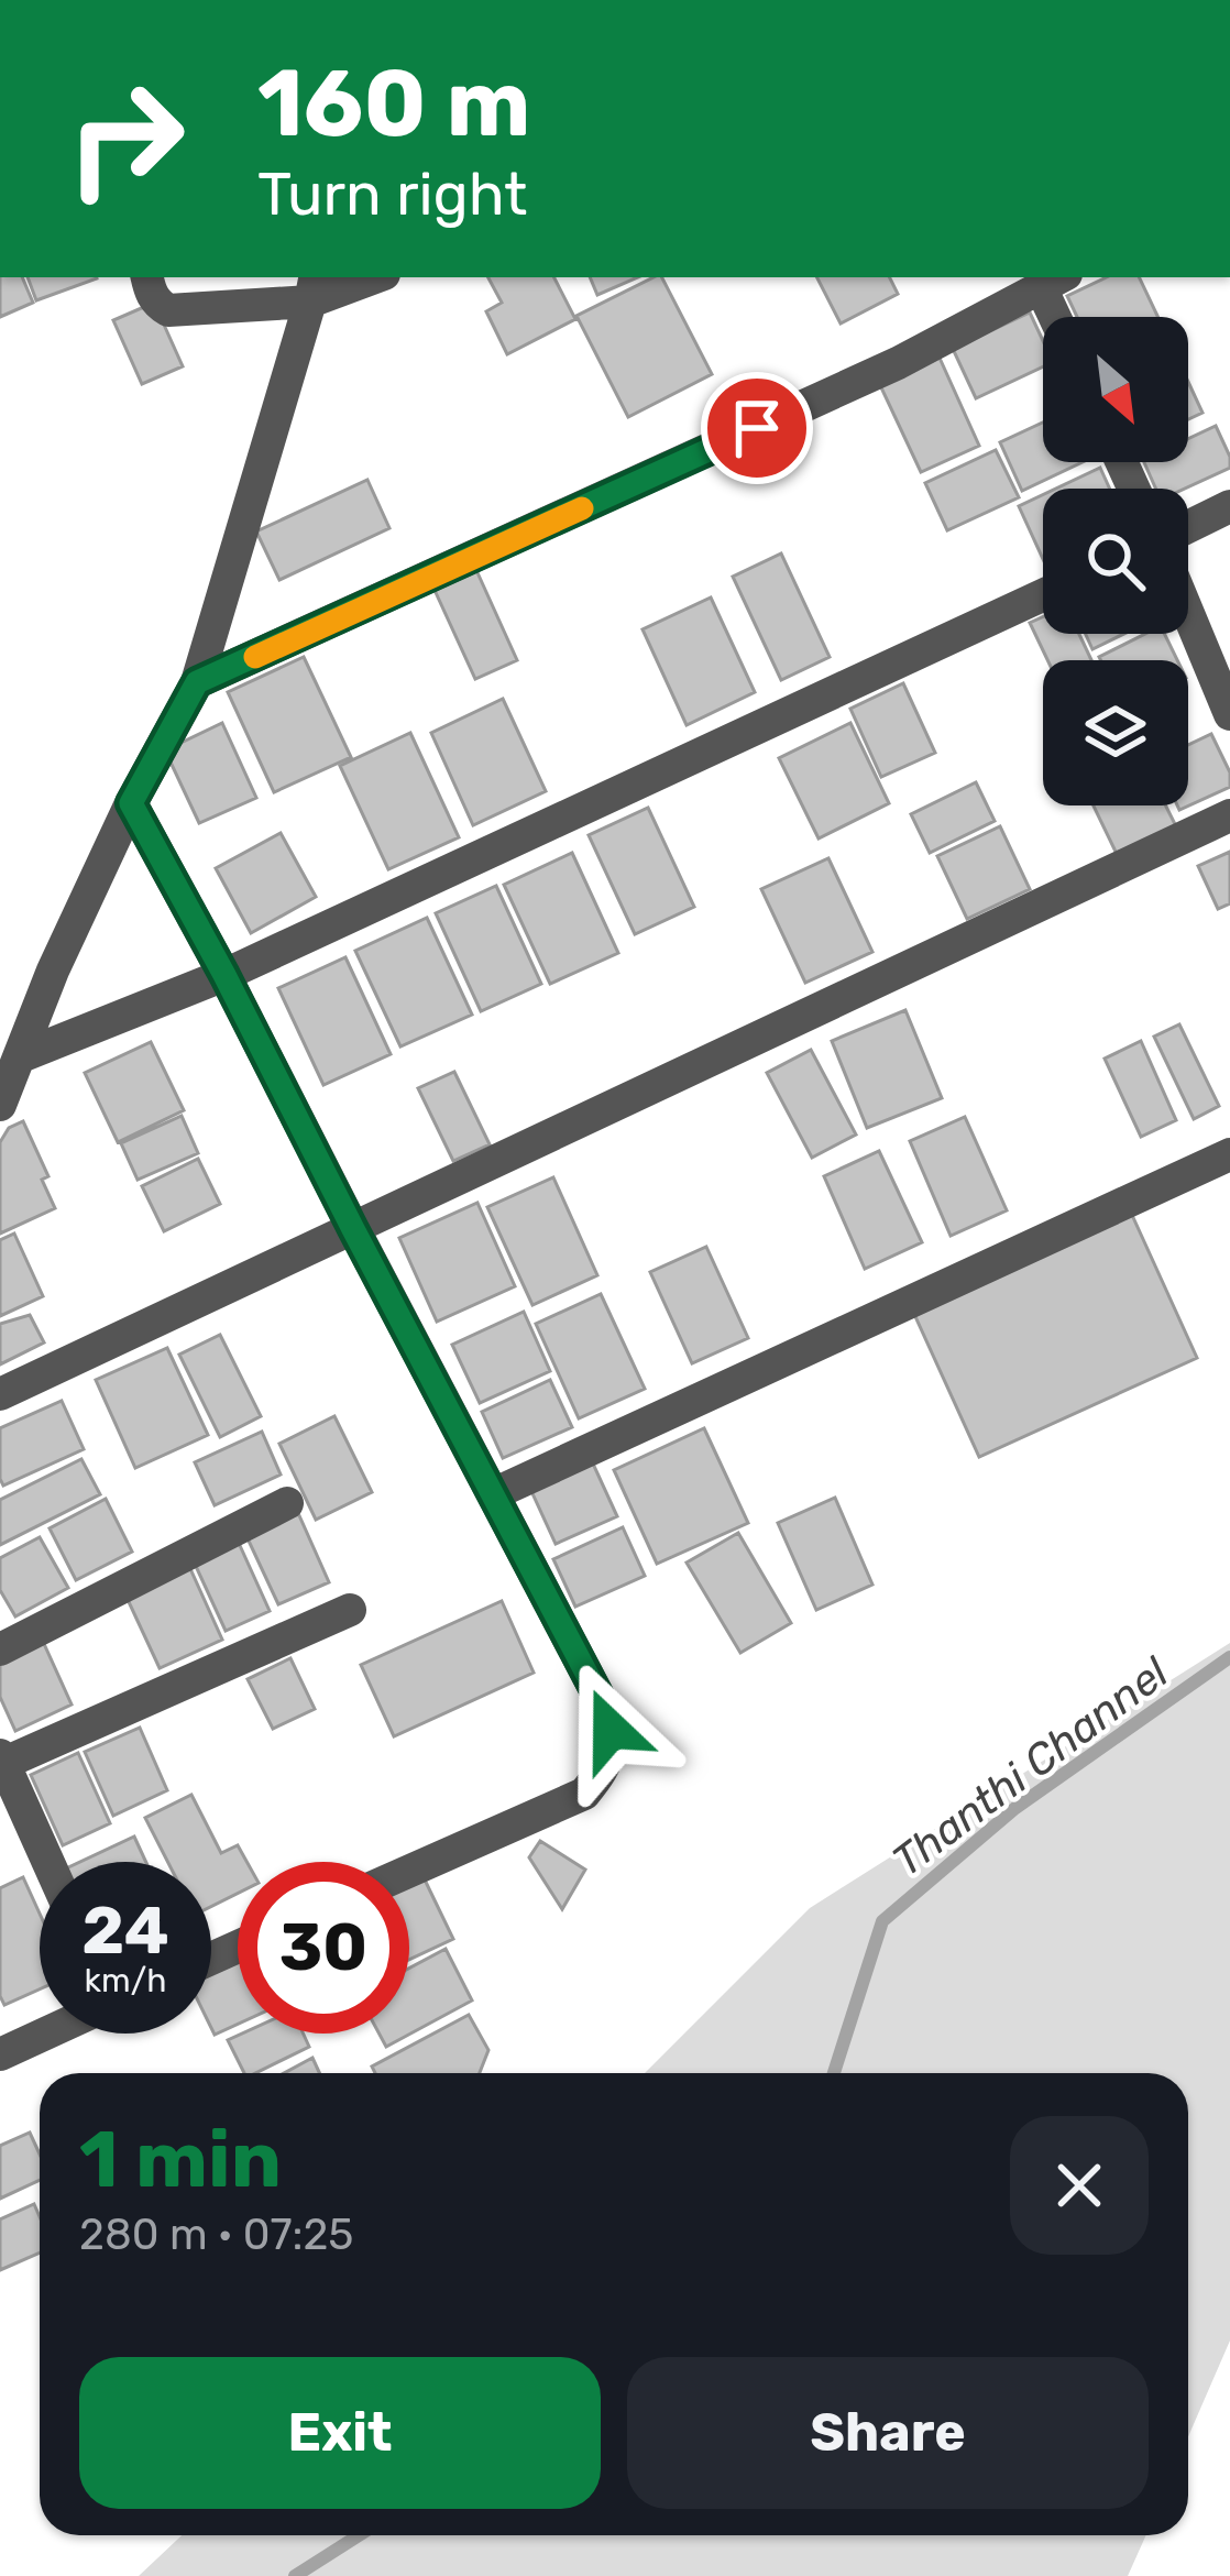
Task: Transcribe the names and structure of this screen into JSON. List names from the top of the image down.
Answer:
{
  "water": ["Thanthi Channel"],
  "north": "bottom right",
  "page": {
    "turn": ["160 m", "Turn right"],
    "speed": "24 km/h",
    "limit": "30",
    "heading": ["1 min", "280 m · 07:25"],
    "buttons": ["Exit", "Share"]
  }
}
